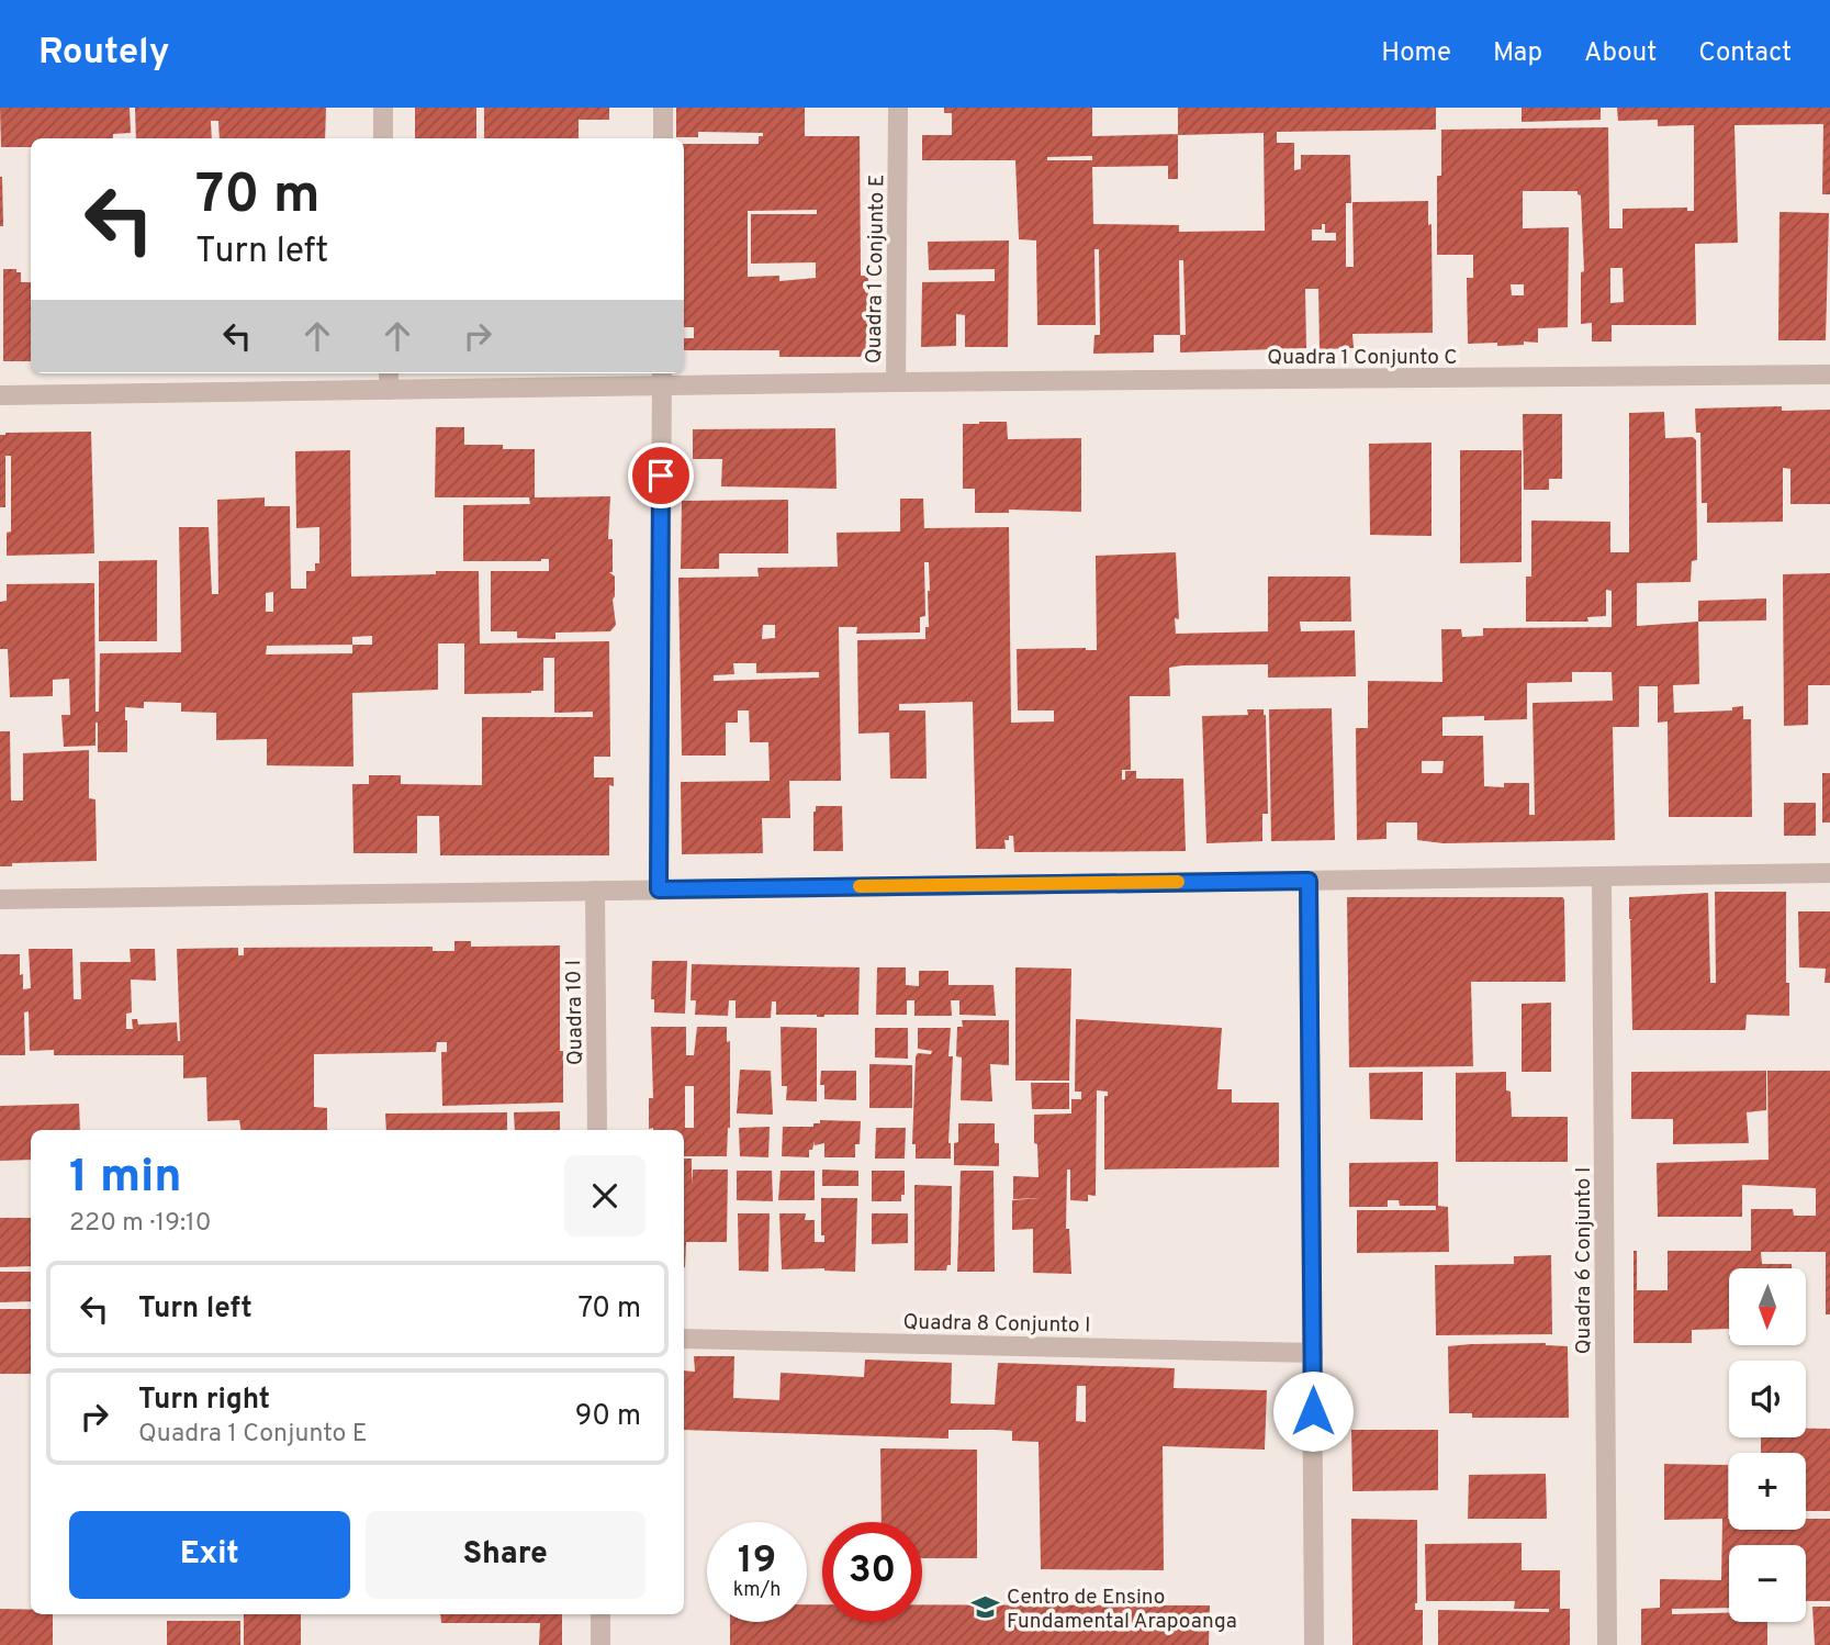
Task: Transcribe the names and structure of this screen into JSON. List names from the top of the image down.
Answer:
{
  "streets": {
    "street": [
      "Quadra 1 Conjunto E",
      "Quadra 1 Conjunto C",
      "Quadra 10 I",
      "Quadra 6 Conjunto I",
      "Quadra 8 Conjunto I"
    ]
  },
  "crossings": [
    ["Quadra 1 Conjunto E", "Quadra 1 Conjunto C"]
  ],
  "places": {
    "school or university": ["Centro de Ensino Fundamental Arapoanga"]
  },
  "north": "bottom",
  "page": {
    "header": "Routely",
    "nav": [
      "Home",
      "Map",
      "About",
      "Contact"
    ],
    "turn": ["70 m", "Turn left"],
    "heading": ["1 min", "220 m · 19:10"],
    "list": [
      {
        "name": "Turn left",
        "value": "70 m"
      },
      {
        "name": "Turn right",
        "note": "Quadra 1 Conjunto E",
        "value": "90 m"
      }
    ],
    "map_buttons": ["+", "−"],
    "buttons": ["Exit", "Share"],
    "speed": "19 km/h",
    "limit": "30"
  }
}
